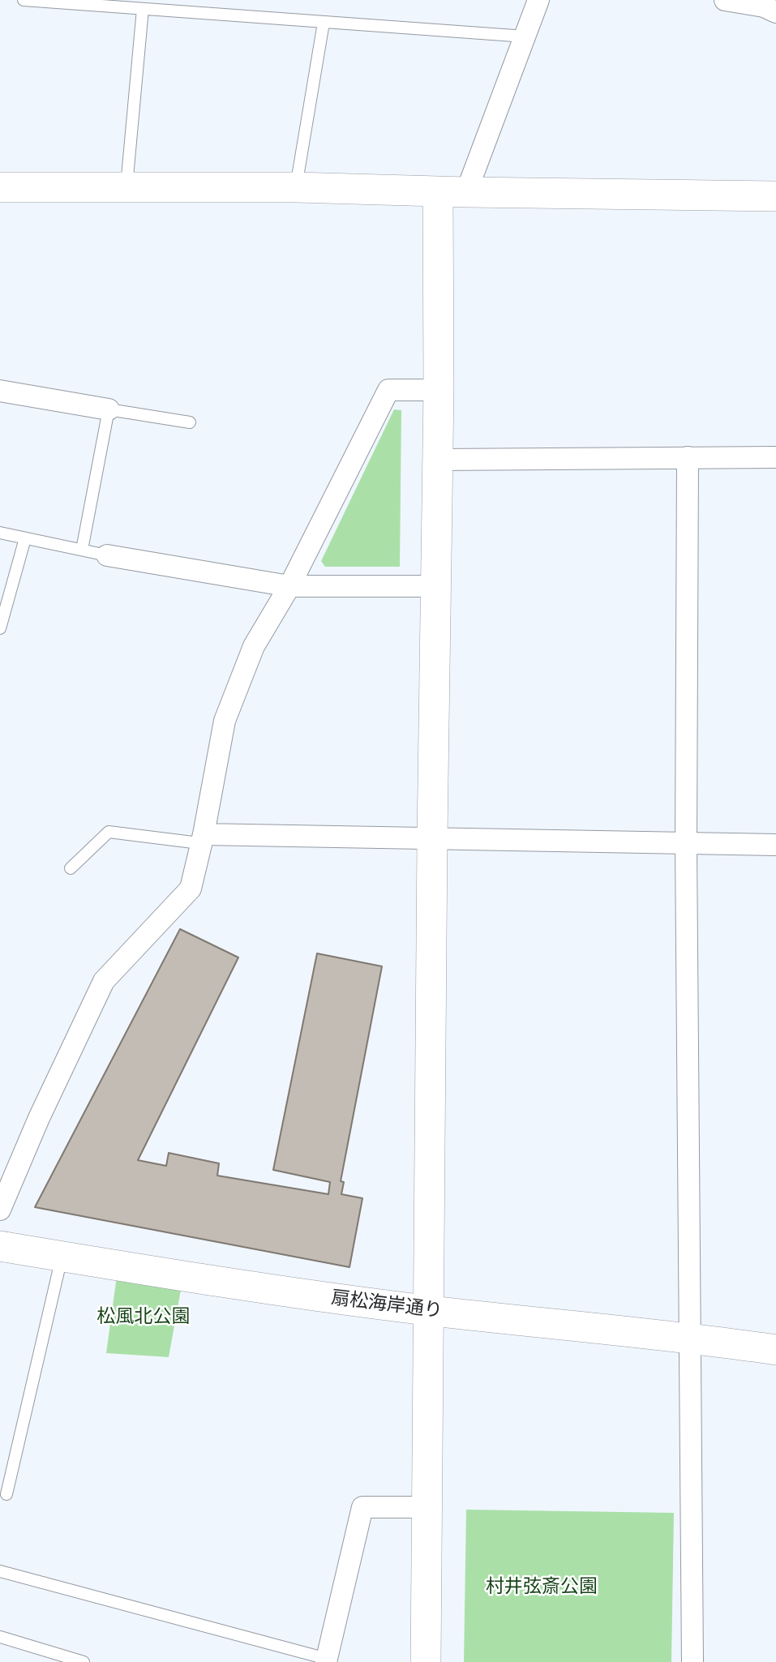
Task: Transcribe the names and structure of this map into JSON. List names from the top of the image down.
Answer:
{
  "streets": {
    "street": ["扇松海岸通り"]
  },
  "parks": ["松風北公園", "村井弦斎公園"]
}
